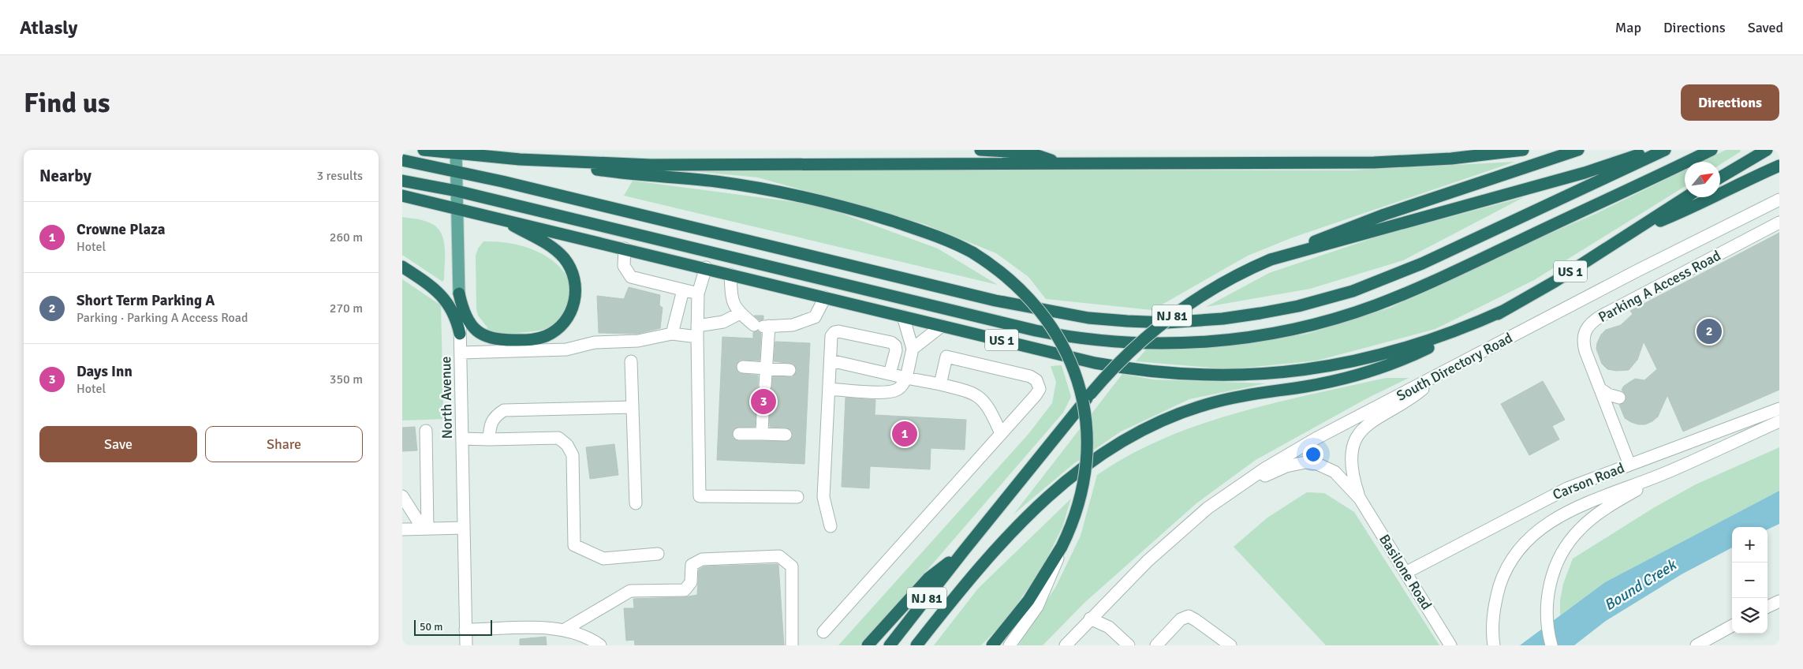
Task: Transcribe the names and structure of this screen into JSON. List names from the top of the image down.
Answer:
{
  "streets": {
    "highway": ["US 1", "NJ 81"],
    "main road": ["North Avenue"],
    "street": [
      "Parking A Access Road",
      "South Directory Road",
      "Carson Road",
      "Basilone Road"
    ]
  },
  "crossings": [
    ["US 1", "North Avenue"],
    ["Parking A Access Road", "Carson Road"],
    ["Carson Road", "Basilone Road"]
  ],
  "water": ["Bound Creek"],
  "scale_bar": "50 m",
  "north": "top right",
  "page": {
    "header": "Atlasly",
    "nav": ["Map", "Directions", "Saved"],
    "buttons": [
      "Directions",
      ["Save", "Share"]
    ],
    "title": "Find us",
    "heading": ["Nearby", "3 results"],
    "list": [
      {
        "mark": "1",
        "name": "Crowne Plaza",
        "note": "Hotel",
        "value": "260 m"
      },
      {
        "mark": "2",
        "name": "Short Term Parking A",
        "note": "Parking · Parking A Access Road",
        "value": "270 m"
      },
      {
        "mark": "3",
        "name": "Days Inn",
        "note": "Hotel",
        "value": "350 m"
      }
    ],
    "pins": ["2", "3", "1"],
    "map_buttons": ["+", "−"],
    "scale": "50 m"
  }
}
